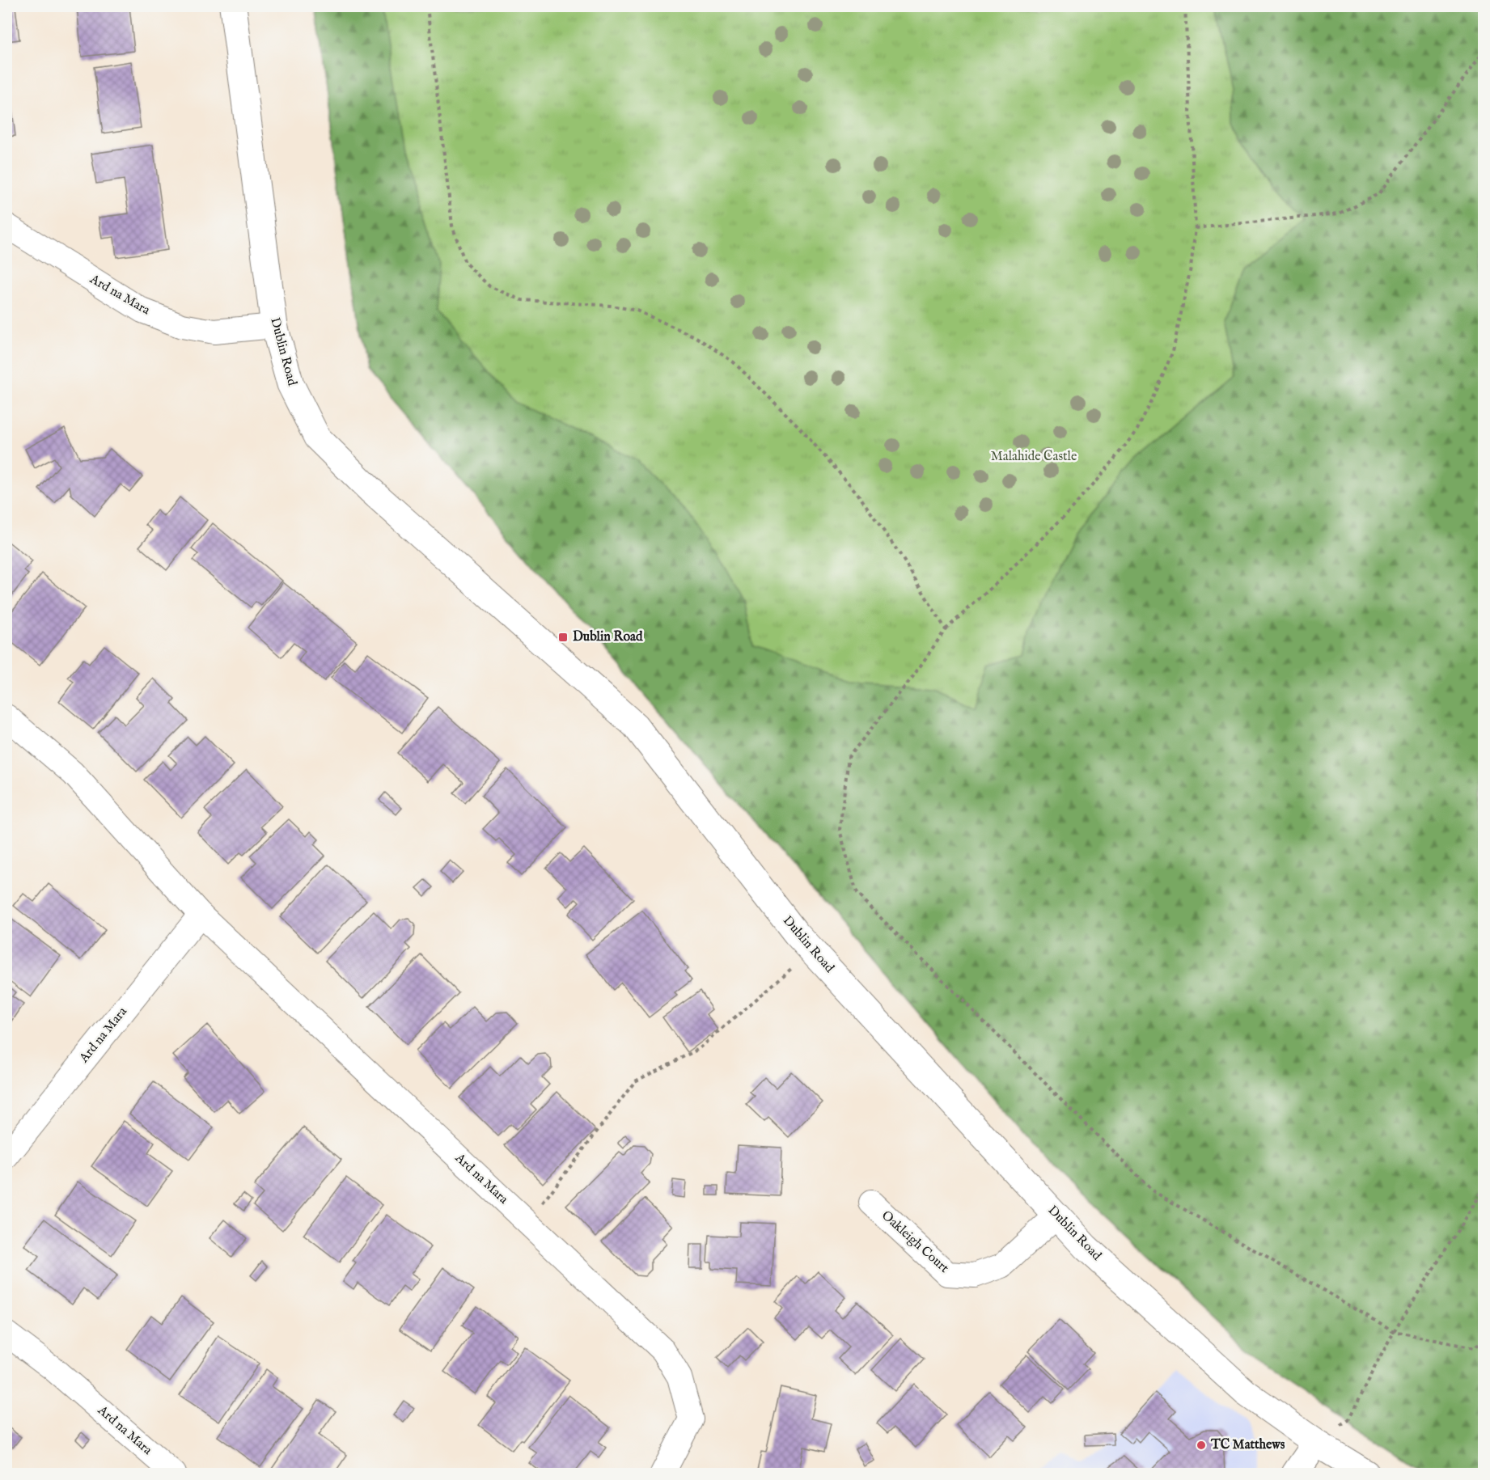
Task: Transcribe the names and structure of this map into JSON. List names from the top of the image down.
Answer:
{
  "streets": {
    "main road": ["Dublin Road"],
    "street": ["Ard na Mara", "Oakleigh Court"]
  },
  "crossings": [
    ["Ard na Mara", "Dublin Road"],
    ["Dublin Road", "Oakleigh Court"]
  ],
  "parks": ["Malahide Castle"],
  "places": {
    "transit": ["Dublin Road"],
    "other": ["TC Matthews"]
  }
}
